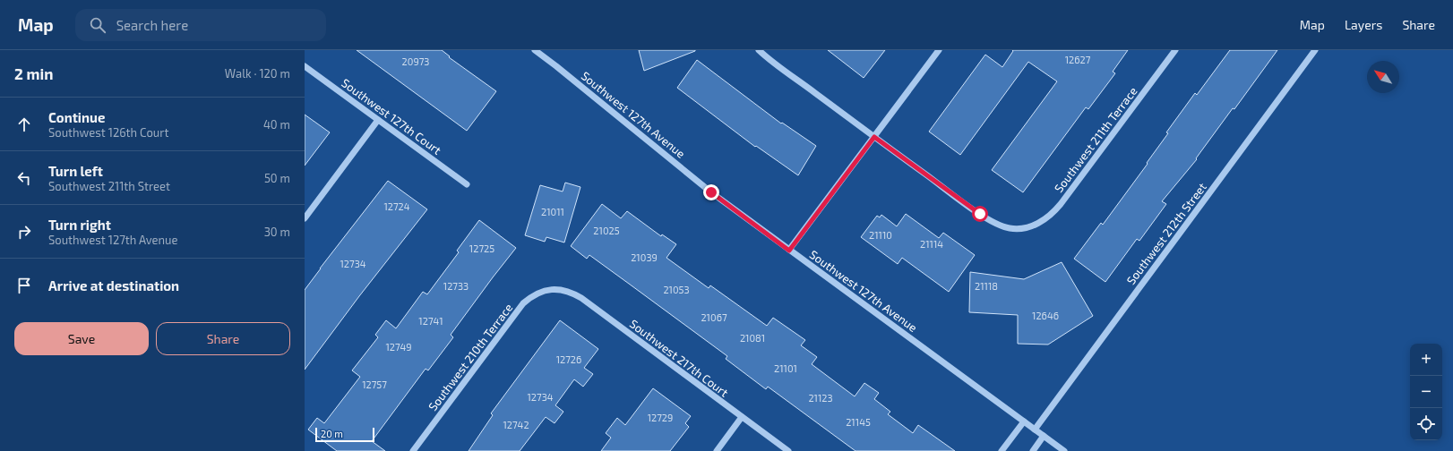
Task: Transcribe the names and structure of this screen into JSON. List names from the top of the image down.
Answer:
{
  "streets": {
    "street": [
      "Southwest 127th Avenue",
      "Southwest 127th Court",
      "Southwest 211th Terrace",
      "Southwest 212th Street",
      "Southwest 210th Terrace",
      "Southwest 217th Court"
    ]
  },
  "crossings": [
    ["Southwest 127th Avenue", "Southwest 212th Street"],
    ["Southwest 210th Terrace", "Southwest 217th Court"]
  ],
  "house_numbers": [
    "12627",
    "20973",
    "12724",
    "21011",
    "21025",
    "21110",
    "21114",
    "12725",
    "21039",
    "12734",
    "12733",
    "21118",
    "21053",
    "12646",
    "21067",
    "12741",
    "21081",
    "12749",
    "12726",
    "21101",
    "12757",
    "12734",
    "21123",
    "12729",
    "21145",
    "12742"
  ],
  "scale_bar": "20 m",
  "north": "top left",
  "page": {
    "header": "Map",
    "search": "Search here",
    "nav": ["Map", "Layers", "Share"],
    "heading": ["2 min", "Walk · 120 m"],
    "list": [
      ["Continue", "Southwest 126th Court", "40 m"],
      ["Turn left", "Southwest 211th Street", "50 m"],
      ["Turn right", "Southwest 127th Avenue", "30 m"],
      "Arrive at destination"
    ],
    "buttons": ["Save", "Share"],
    "map_buttons": ["+", "−"],
    "scale": "20 m"
  }
}
